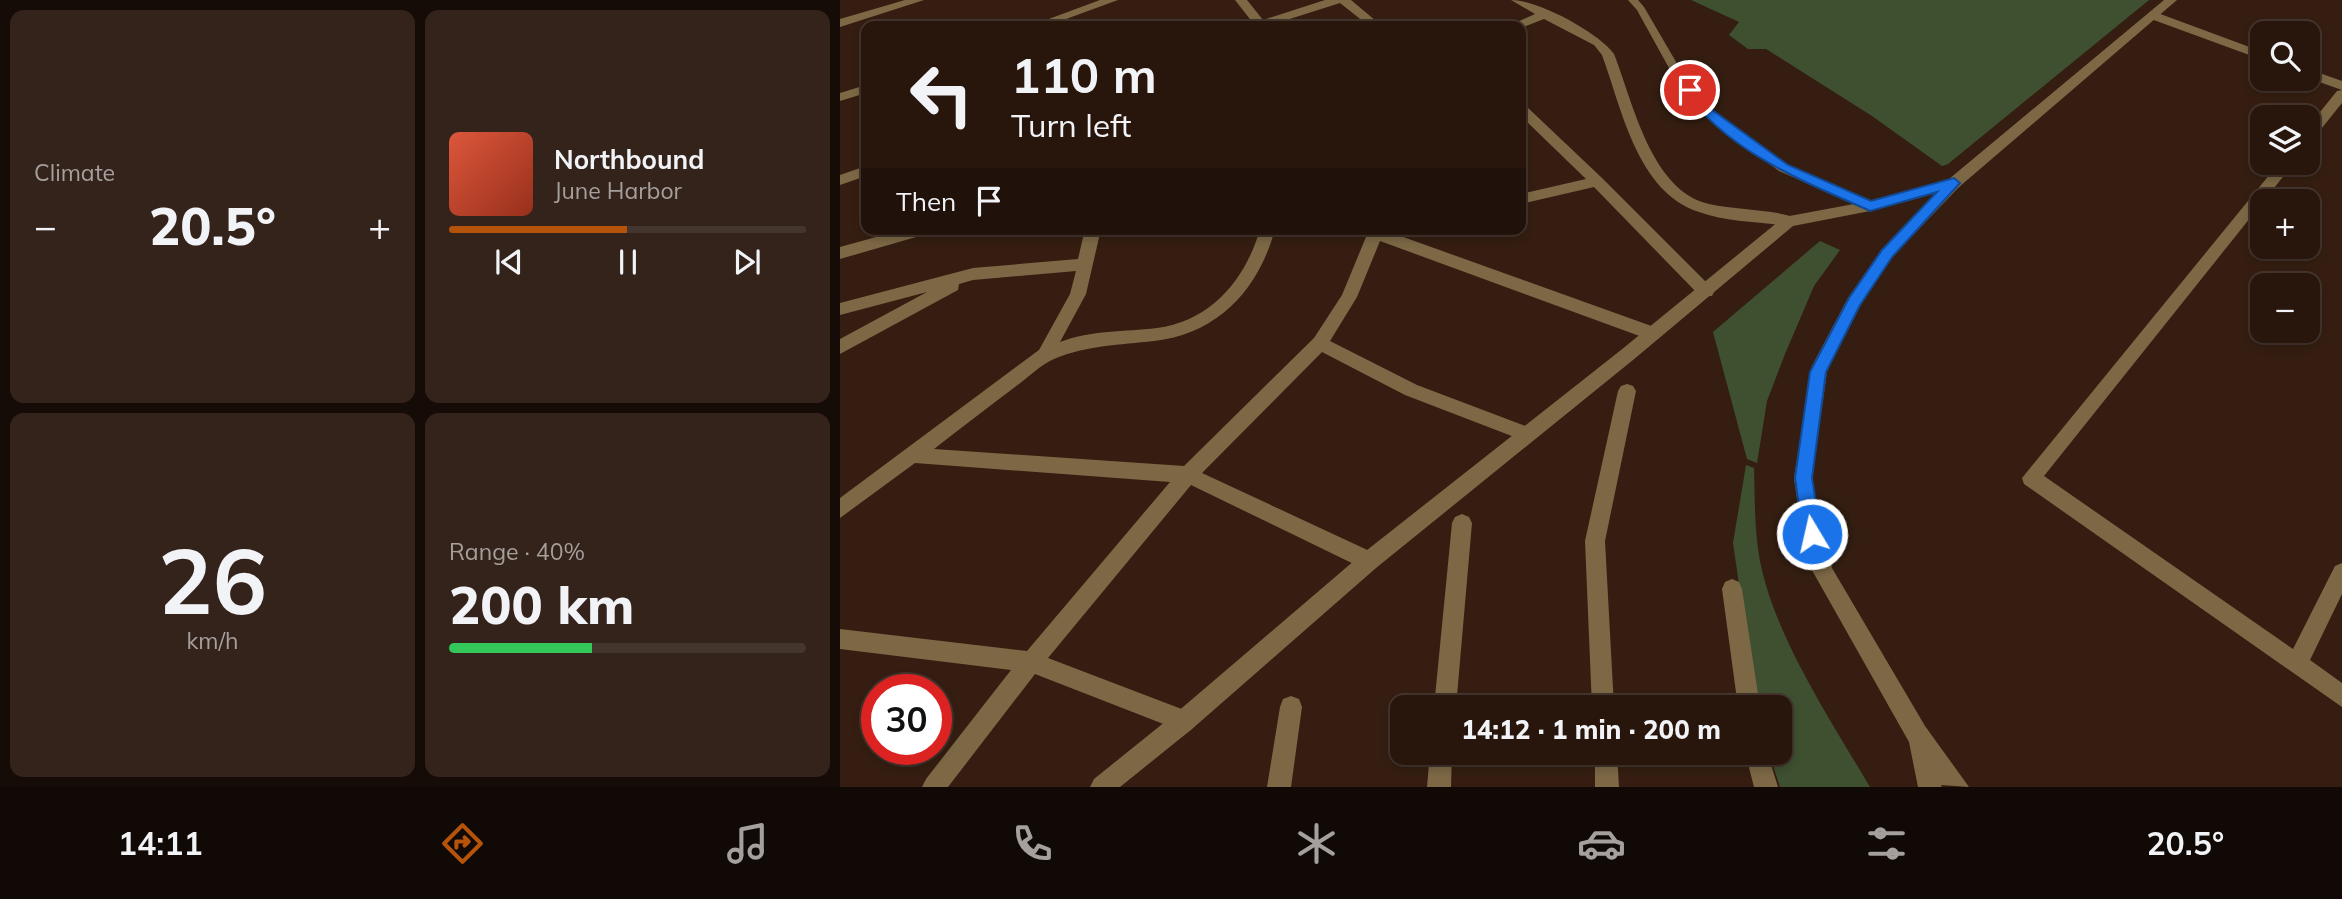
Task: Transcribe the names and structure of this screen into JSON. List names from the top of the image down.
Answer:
{
  "page": {
    "tile": [
      "Climate",
      ["26", "km/h"],
      ["Range · 40%", "200 km"]
    ],
    "map_buttons": ["+", "−"],
    "turn": ["110 m", "Turn left"],
    "song": ["Northbound", "June Harbor"],
    "then": "Then",
    "heat": ["−", "20.5°", "+"],
    "limit": "30",
    "trip": "14:12 · 1 min · 200 m",
    "tabs": ["14:11", "20.5°"]
  }
}
